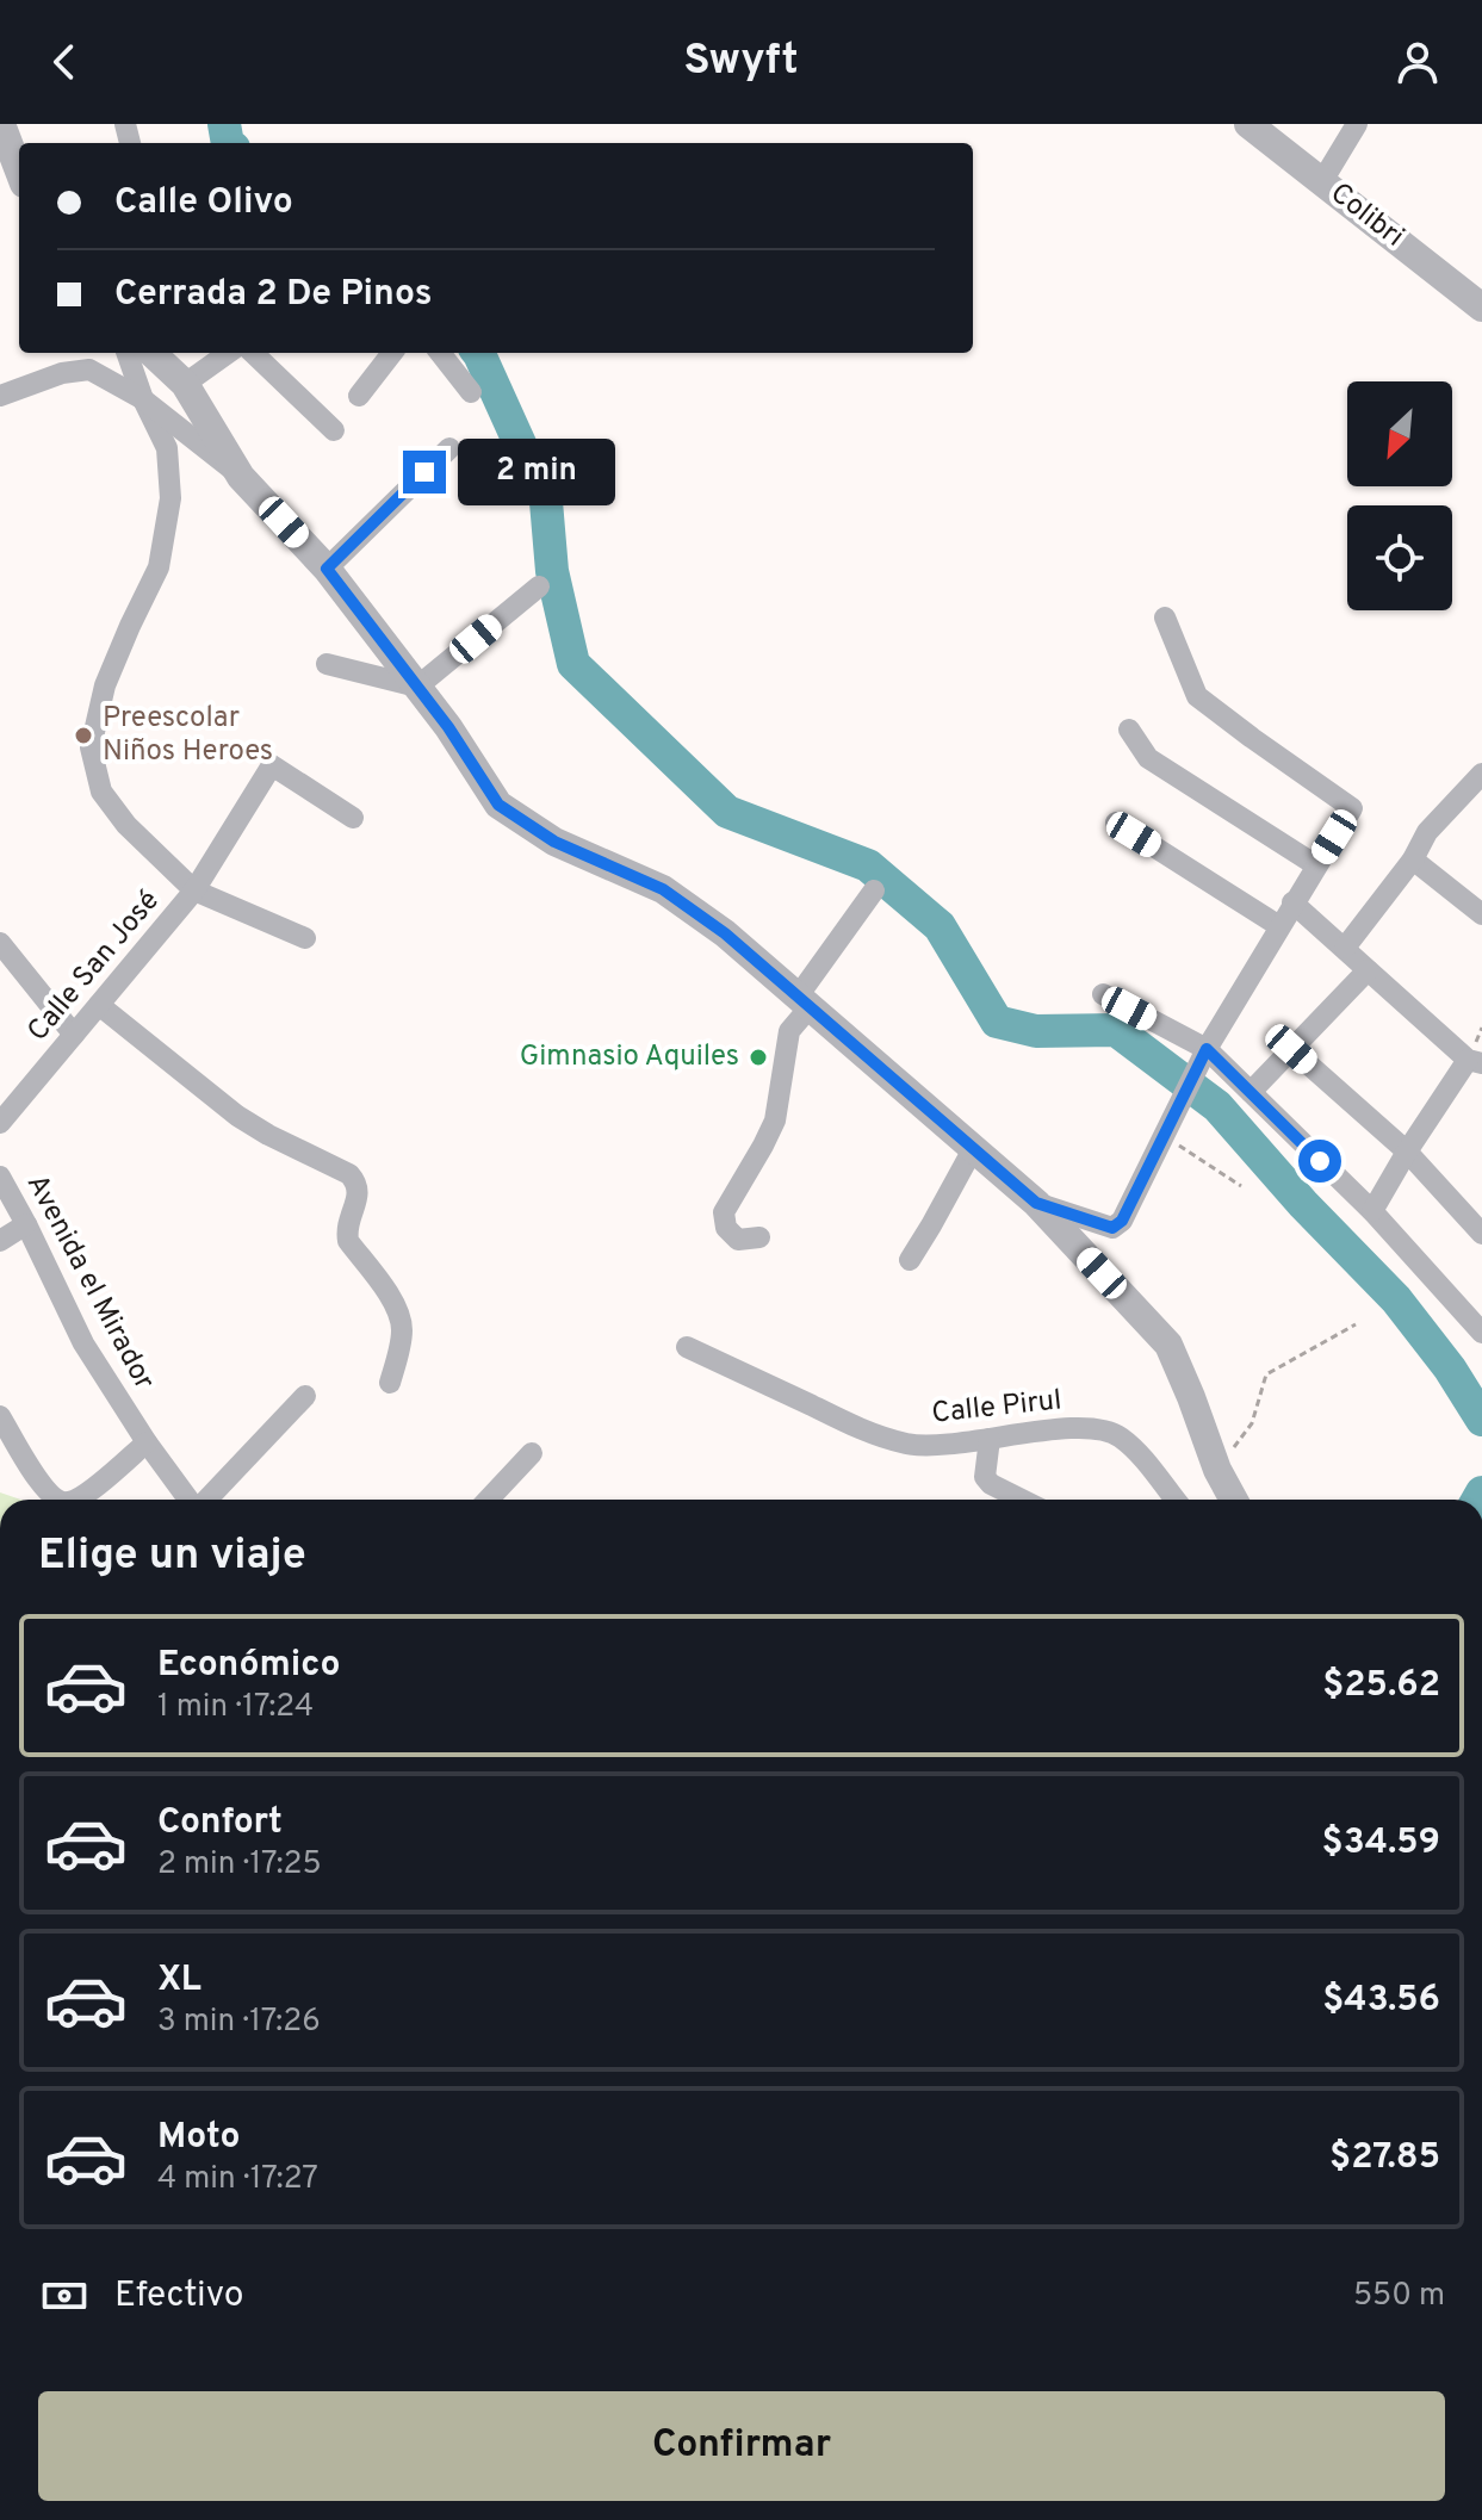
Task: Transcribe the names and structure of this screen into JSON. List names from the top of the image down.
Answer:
{
  "streets": {
    "street": [
      "Colibri",
      "Calle San José",
      "Avenida el Mirador",
      "Calle Pirul"
    ]
  },
  "places": ["Preescolar Niños Heroes", "Gimnasio Aquiles"],
  "north": "bottom left",
  "page": {
    "header": "Swyft",
    "banner": ["Calle Olivo", "Cerrada 2 De Pinos"],
    "bubble": "2 min",
    "heading": "Elige un viaje",
    "list": [
      {
        "name": "Económico",
        "note": "1 min · 17:24",
        "value": "$25.62"
      },
      {
        "name": "Confort",
        "note": "2 min · 17:25",
        "value": "$34.59"
      },
      {
        "name": "XL",
        "note": "3 min · 17:26",
        "value": "$43.56"
      },
      {
        "name": "Moto",
        "note": "4 min · 17:27",
        "value": "$27.85"
      }
    ],
    "pay": ["Efectivo", "550 m"],
    "buttons": "Confirmar"
  }
}
